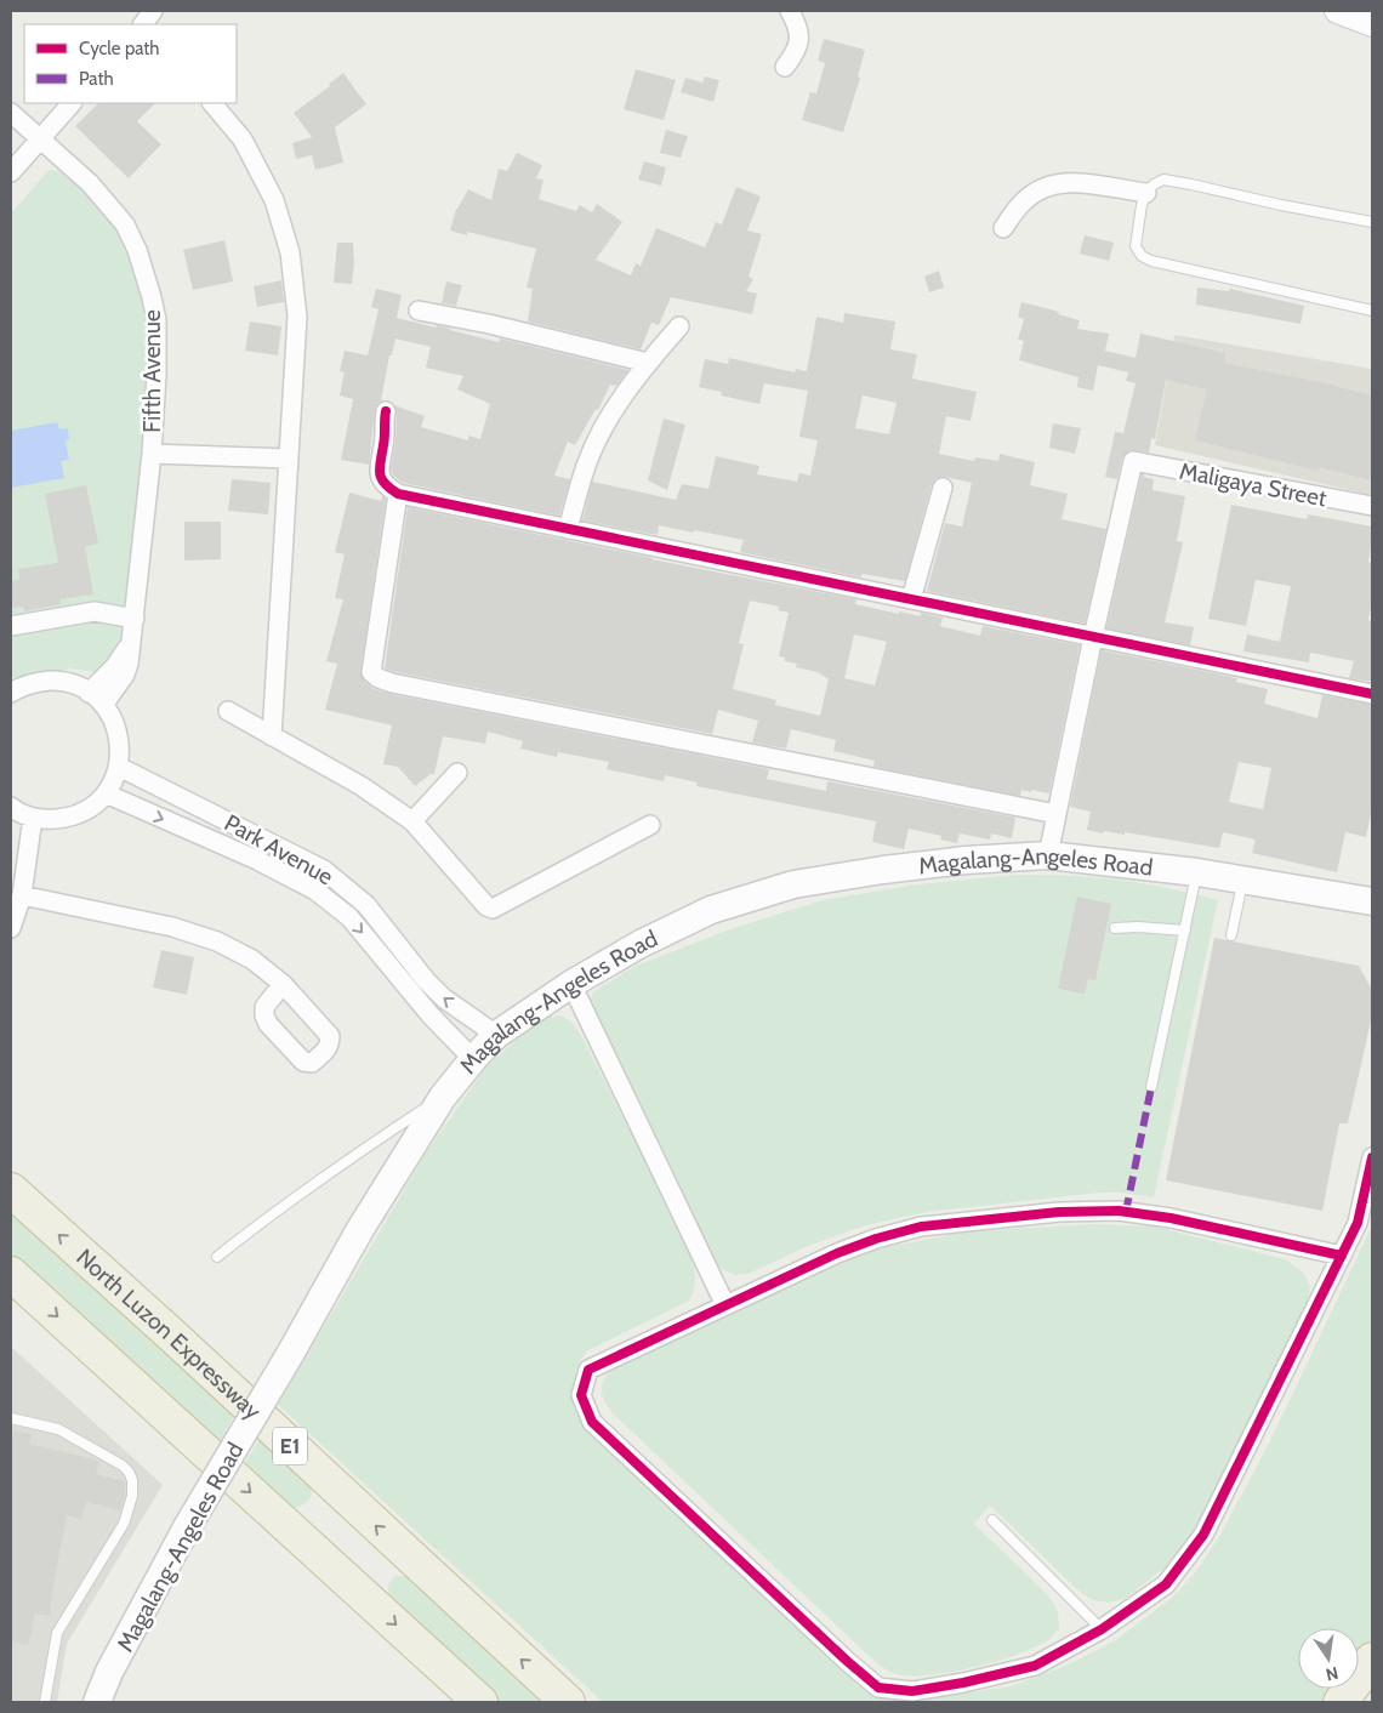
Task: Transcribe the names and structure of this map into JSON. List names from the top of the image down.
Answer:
{
  "streets": {
    "highway": ["North Luzon Expressway", "E1"],
    "main road": ["Magalang-Angeles Road"],
    "street": ["Fifth Avenue", "Maligaya Street", "Park Avenue"]
  },
  "crossings": [
    ["Park Avenue", "Magalang-Angeles Road"]
  ],
  "legend": ["Cycle path", "Path"],
  "north": "bottom"
}
